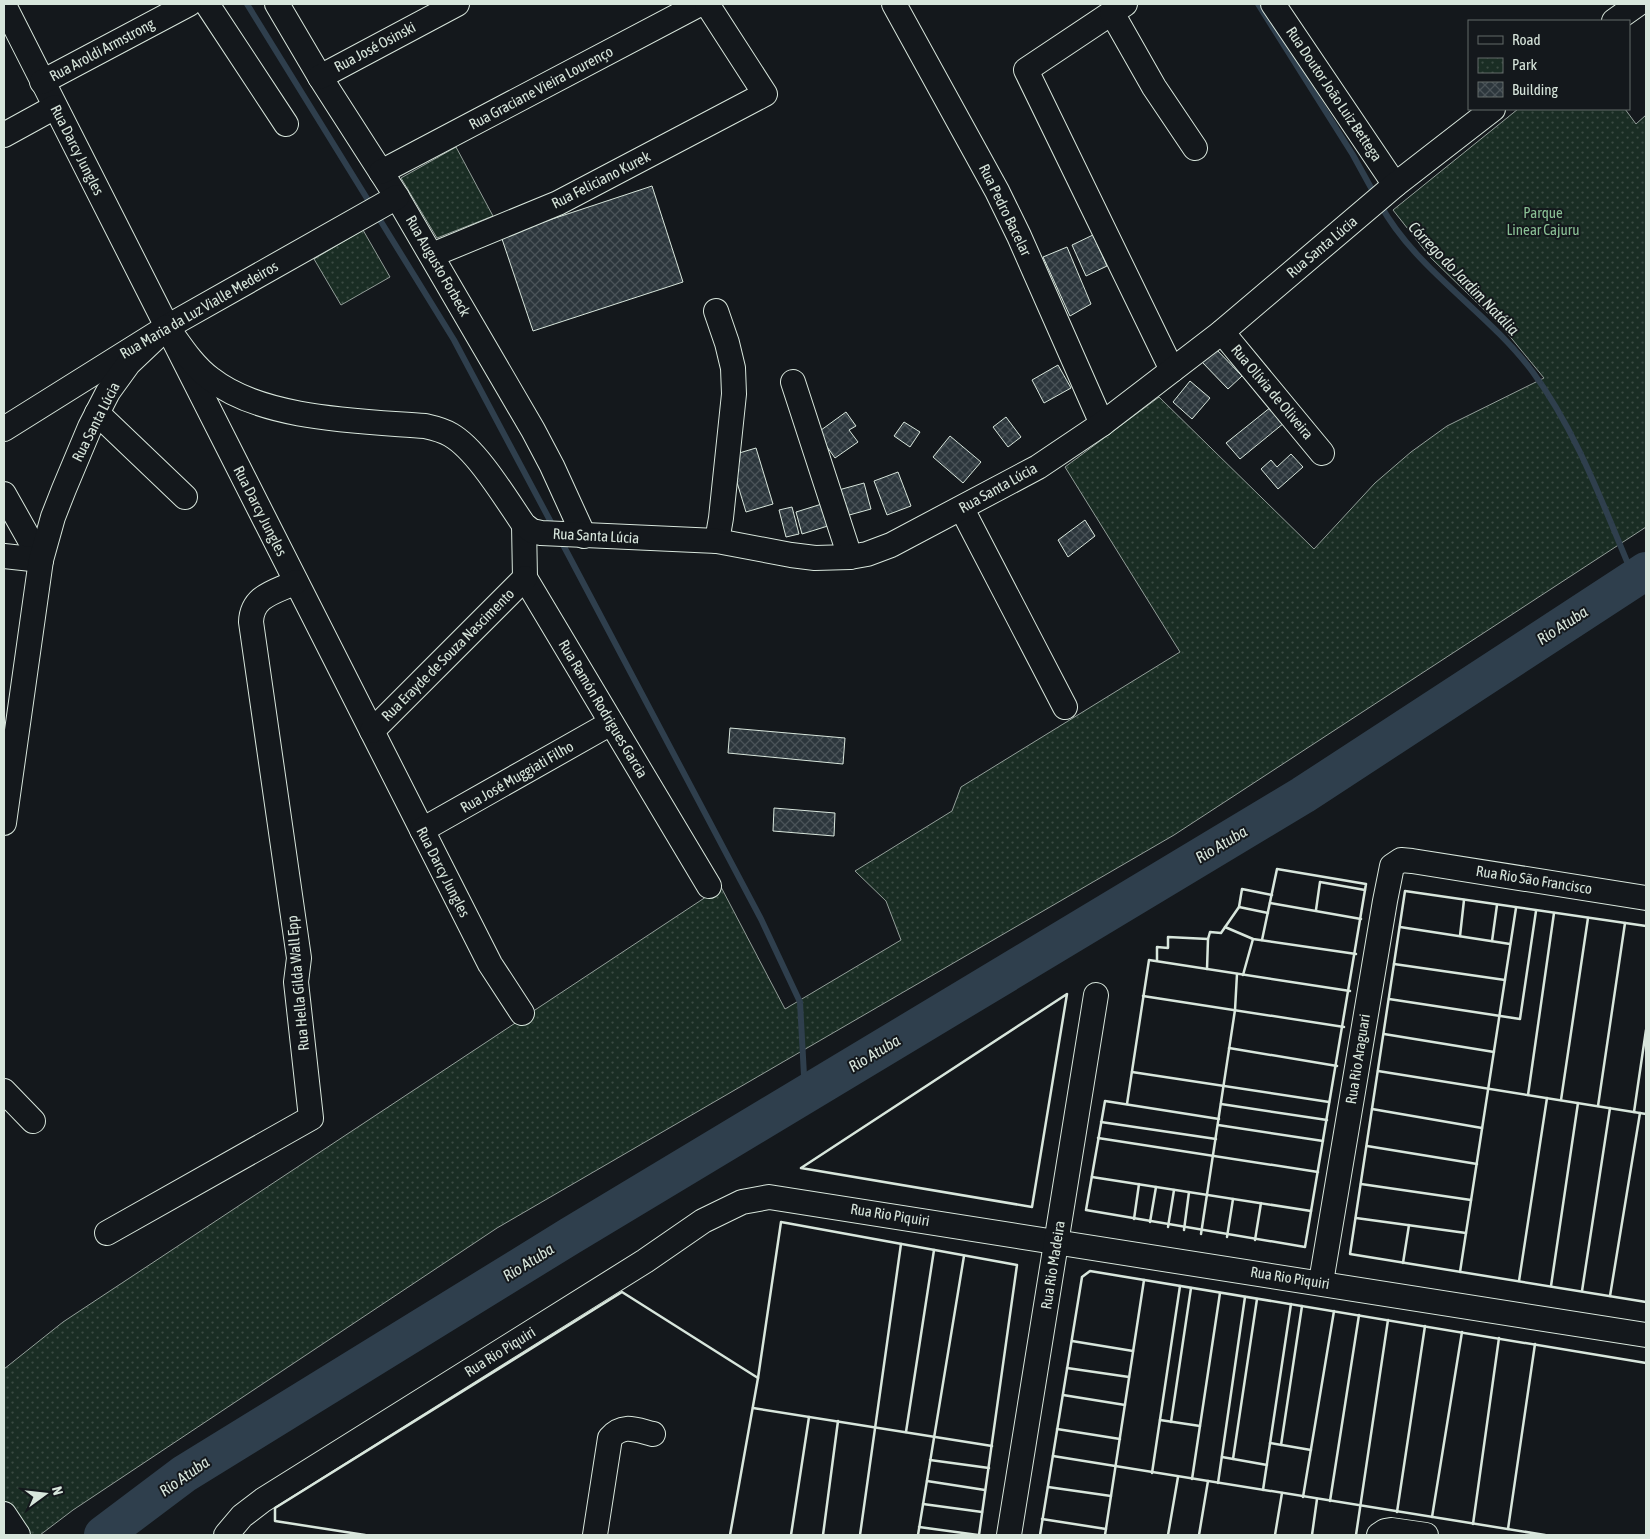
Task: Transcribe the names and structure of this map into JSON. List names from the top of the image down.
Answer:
{
  "streets": {
    "street": [
      "Rua José Osinski",
      "Rua Aroldi Armstrong",
      "Rua Graciane Vieira Lourenço",
      "Rua Doutor João Luiz Bettega",
      "Rua Darcy Jungles",
      "Rua Feliciano Kurek",
      "Rua Pedro Bacelar",
      "Rua Santa Lúcia",
      "Rua Augusto Forbeck",
      "Rua Maria da Luz Vialle Medeiros",
      "Rua Olívia de Oliveira",
      "Rua Erayde de Souza Nascimento",
      "Rua Ramón Rodrigues Garcia",
      "Rua José Muggiati Filho",
      "Rua Rio São Francisco",
      "Rua Hella Gilda Wall Epp",
      "Rua Rio Araguari",
      "Rua Rio Piquiri",
      "Rua Rio Madeira"
    ]
  },
  "crossings": [
    ["Rua José Osinski", "Rua Augusto Forbeck"],
    ["Rua Aroldi Armstrong", "Rua Darcy Jungles"],
    ["Rua Graciane Vieira Lourenço", "Rua Augusto Forbeck"],
    ["Rua Doutor João Luiz Bettega", "Rua Santa Lúcia"],
    ["Rua Darcy Jungles", "Rua Santa Lúcia"],
    ["Rua Darcy Jungles", "Rua Maria da Luz Vialle Medeiros"],
    ["Rua Darcy Jungles", "Rua Erayde de Souza Nascimento"],
    ["Rua Darcy Jungles", "Rua José Muggiati Filho"],
    ["Rua Darcy Jungles", "Rua Hella Gilda Wall Epp"],
    ["Rua Feliciano Kurek", "Rua Augusto Forbeck"],
    ["Rua Pedro Bacelar", "Rua Santa Lúcia"],
    ["Rua Santa Lúcia", "Rua Augusto Forbeck"],
    ["Rua Santa Lúcia", "Rua Maria da Luz Vialle Medeiros"],
    ["Rua Santa Lúcia", "Rua Olívia de Oliveira"],
    ["Rua Santa Lúcia", "Rua Ramón Rodrigues Garcia"],
    ["Rua Augusto Forbeck", "Rua Maria da Luz Vialle Medeiros"],
    ["Rua Erayde de Souza Nascimento", "Rua Ramón Rodrigues Garcia"],
    ["Rua Ramón Rodrigues Garcia", "Rua José Muggiati Filho"],
    ["Rua Rio São Francisco", "Rua Rio Araguari"],
    ["Rua Rio Araguari", "Rua Rio Piquiri"],
    ["Rua Rio Piquiri", "Rua Rio Madeira"]
  ],
  "water": ["Córrego do Jardim Natália", "Rio Atuba"],
  "parks": ["Parque Linear Cajuru"],
  "legend": ["Road", "Park", "Building"],
  "north": "right"
}
